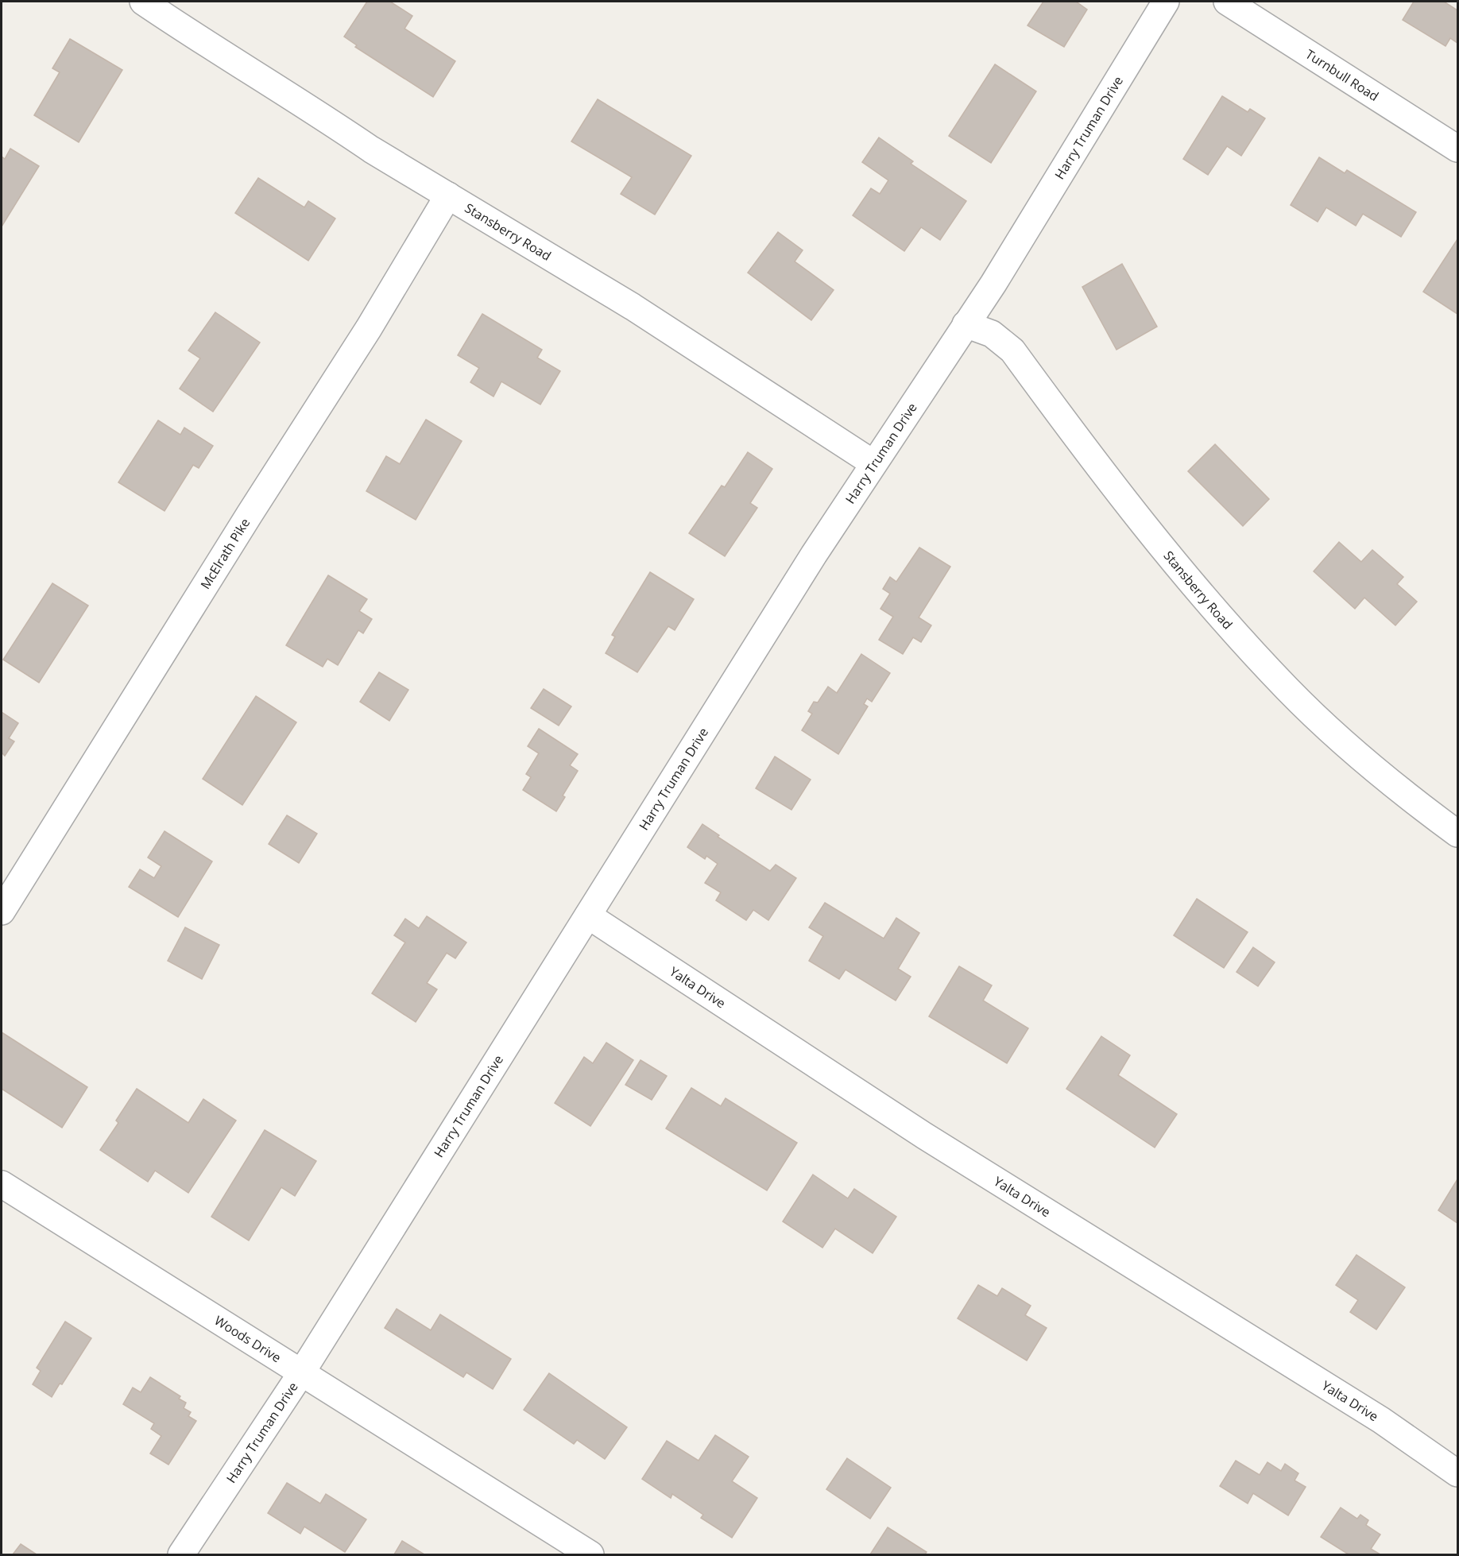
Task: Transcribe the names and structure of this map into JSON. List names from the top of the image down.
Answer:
{
  "streets": {
    "street": [
      "Turnbull Road",
      "Harry Truman Drive",
      "Stansberry Road",
      "McElrath Pike",
      "Yalta Drive",
      "Woods Drive"
    ]
  },
  "crossings": [
    ["Harry Truman Drive", "Stansberry Road"],
    ["Harry Truman Drive", "Yalta Drive"],
    ["Harry Truman Drive", "Woods Drive"],
    ["Stansberry Road", "McElrath Pike"]
  ]
}
